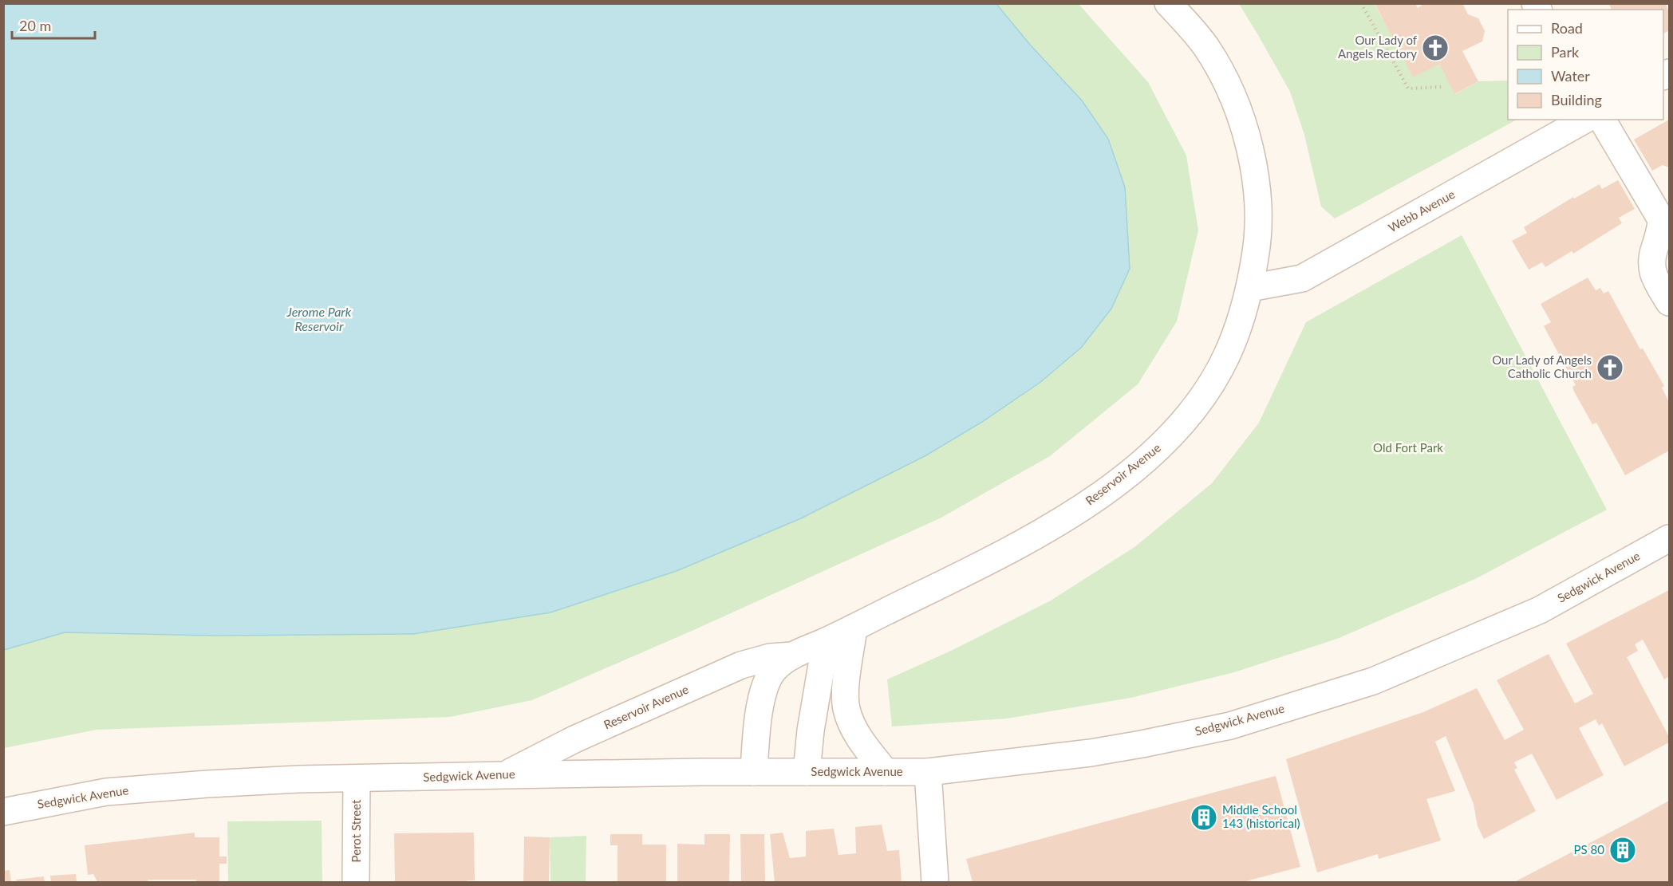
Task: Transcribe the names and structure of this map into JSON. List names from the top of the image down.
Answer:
{
  "streets": {
    "street": [
      "Webb Avenue",
      "Reservoir Avenue",
      "Sedgwick Avenue",
      "Perot Street"
    ]
  },
  "crossings": [
    ["Webb Avenue", "Reservoir Avenue"],
    ["Reservoir Avenue", "Sedgwick Avenue"],
    ["Sedgwick Avenue", "Perot Street"]
  ],
  "water": ["Jerome Park Reservoir"],
  "parks": ["Old Fort Park"],
  "places": {
    "church": ["Our Lady of Angels Rectory", "Our Lady of Angels Catholic Church"],
    "building": ["Middle School 143 (historical)", "PS 80"]
  },
  "legend": [
    "Road",
    "Park",
    "Water",
    "Building"
  ],
  "scale_bar": "20 m"
}
